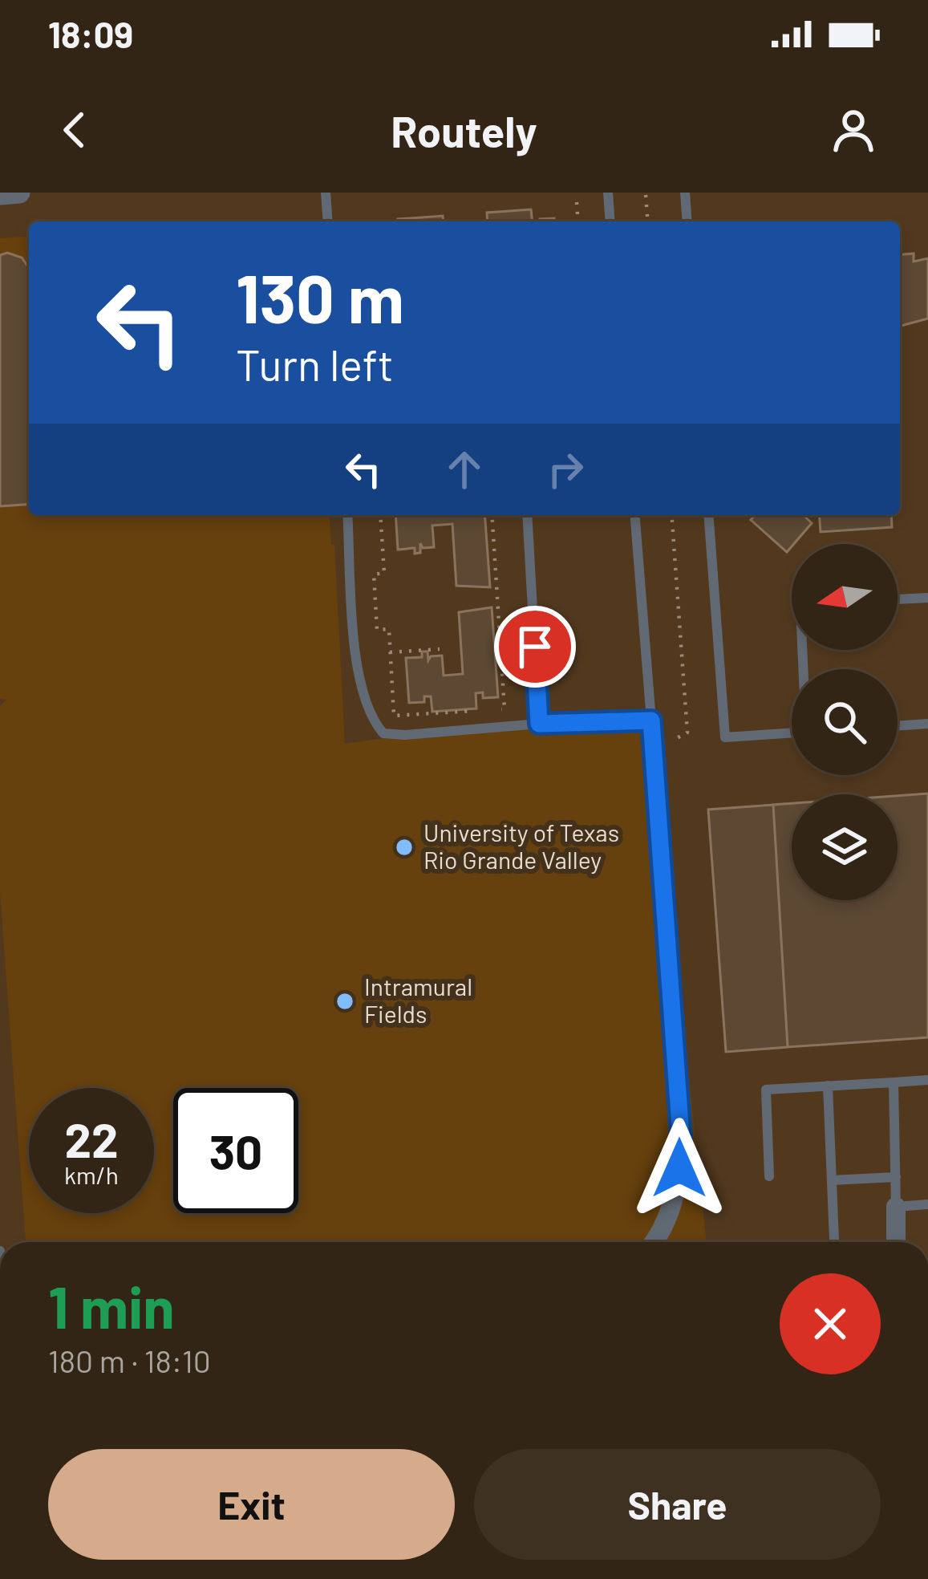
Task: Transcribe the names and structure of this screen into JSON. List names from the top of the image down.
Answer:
{
  "places": ["University of Texas Rio Grande Valley", "Intramural Fields"],
  "north": "left",
  "page": {
    "status": "18:09",
    "header": "Routely",
    "turn": ["130 m", "Turn left"],
    "speed": "22 km/h",
    "limit": "30",
    "heading": ["1 min", "180 m · 18:10"],
    "buttons": ["Exit", "Share"]
  }
}
